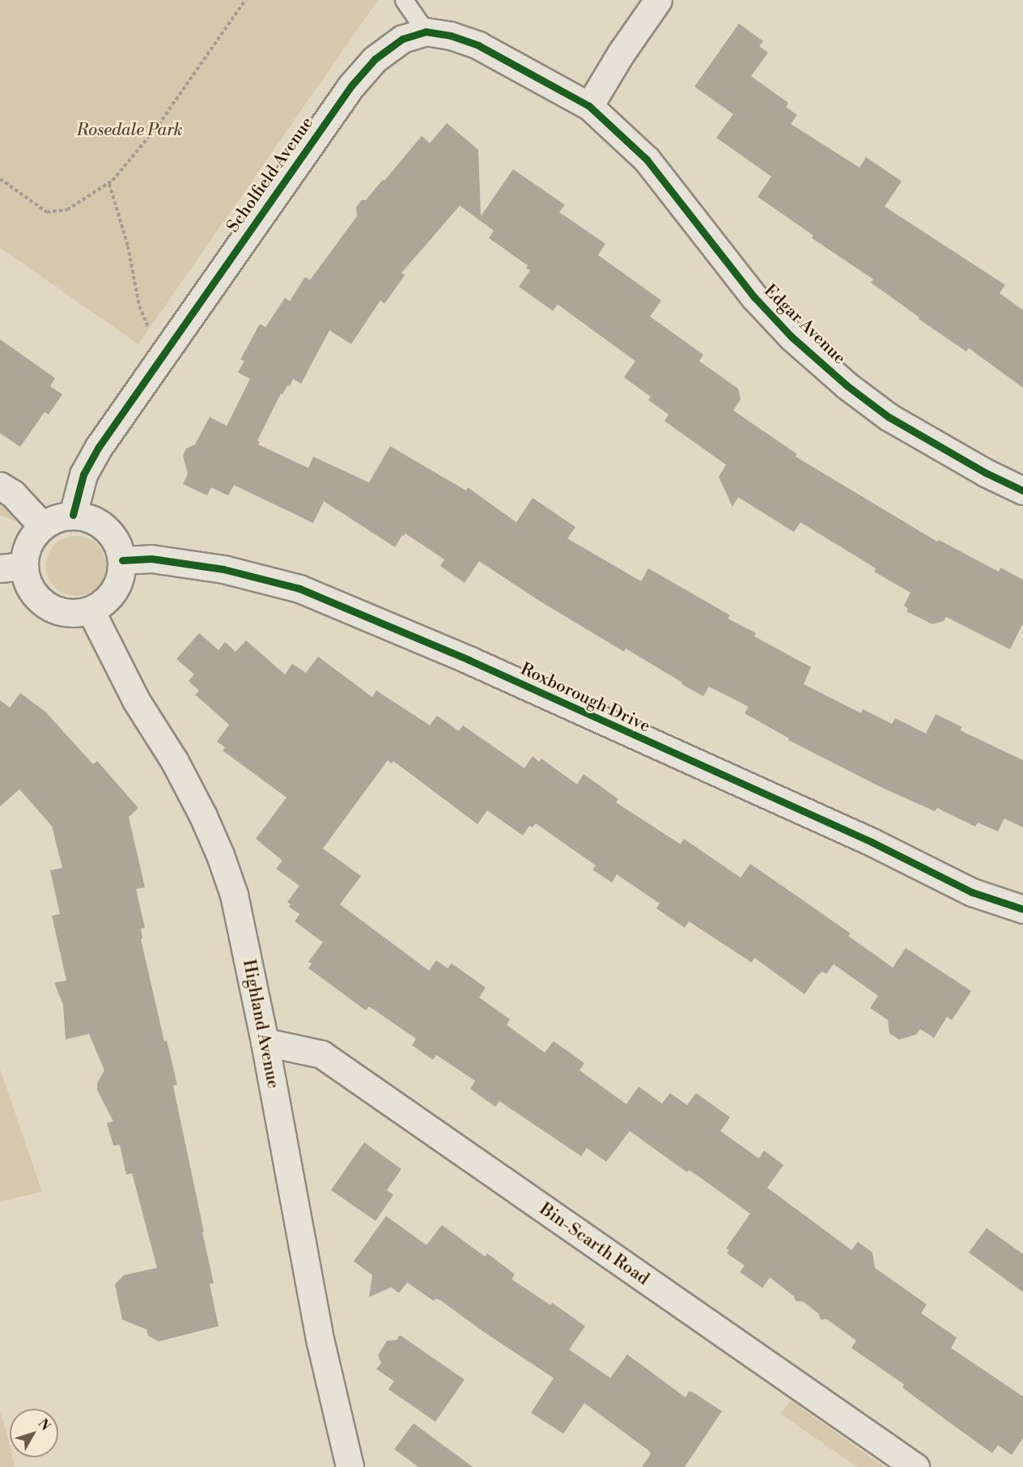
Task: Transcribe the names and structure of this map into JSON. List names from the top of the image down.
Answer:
{
  "streets": {
    "street": [
      "Scholfield Avenue",
      "Edgar Avenue",
      "Roxborough Drive",
      "Highland Avenue",
      "Bin-Scarth Road"
    ]
  },
  "crossings": [
    ["Scholfield Avenue", "Edgar Avenue"],
    ["Scholfield Avenue", "Roxborough Drive"],
    ["Scholfield Avenue", "Highland Avenue"],
    ["Roxborough Drive", "Highland Avenue"],
    ["Highland Avenue", "Bin-Scarth Road"]
  ],
  "parks": ["Rosedale Park"],
  "north": "top right"
}
